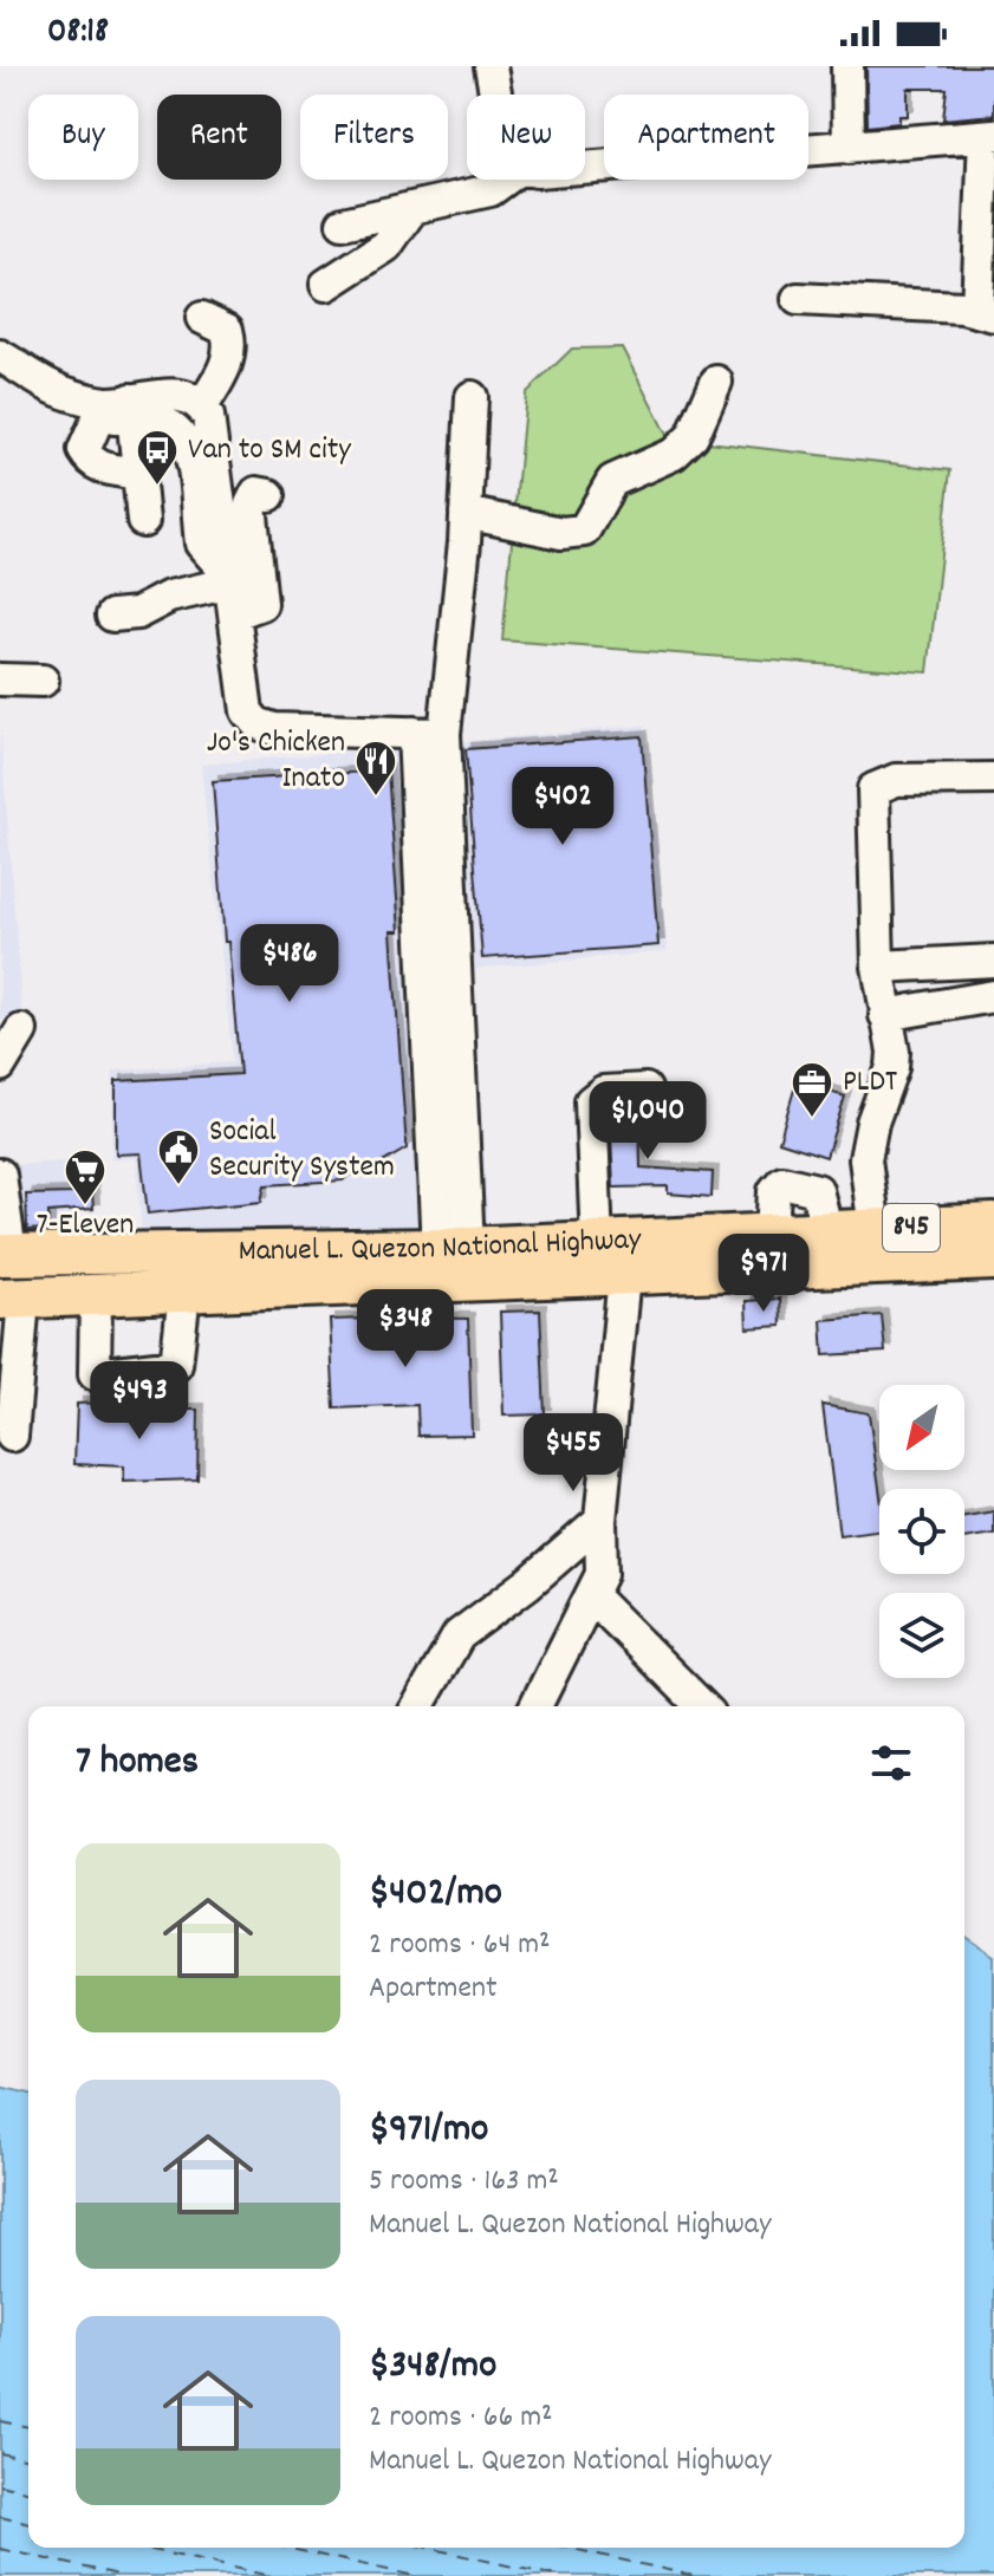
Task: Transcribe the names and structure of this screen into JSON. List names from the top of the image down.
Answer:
{
  "streets": {
    "main road": ["845", "Manuel L. Quezon National Highway"]
  },
  "places": {
    "bus stop": ["Van to SM city"],
    "restaurant": ["Jo's Chicken Inato"],
    "office": ["PLDT"],
    "public building": ["Social Security System"],
    "supermarket": ["7-Eleven"]
  },
  "north": "bottom left",
  "page": {
    "status": "08:18",
    "chip": [
      "Buy",
      "Rent",
      "Filters",
      "New",
      "Apartment"
    ],
    "price": [
      "$402",
      "$486",
      "$1,040",
      "$971",
      "$348",
      "$493",
      "$455"
    ],
    "heading": "7 homes",
    "list": [
      {
        "name": "$402/mo",
        "note": "2 rooms · 64 m² · Apartment"
      },
      {
        "name": "$971/mo",
        "note": "5 rooms · 163 m² · Manuel L. Quezon National Highway"
      },
      {
        "name": "$348/mo",
        "note": "2 rooms · 66 m² · Manuel L. Quezon National Highway"
      }
    ]
  }
}
